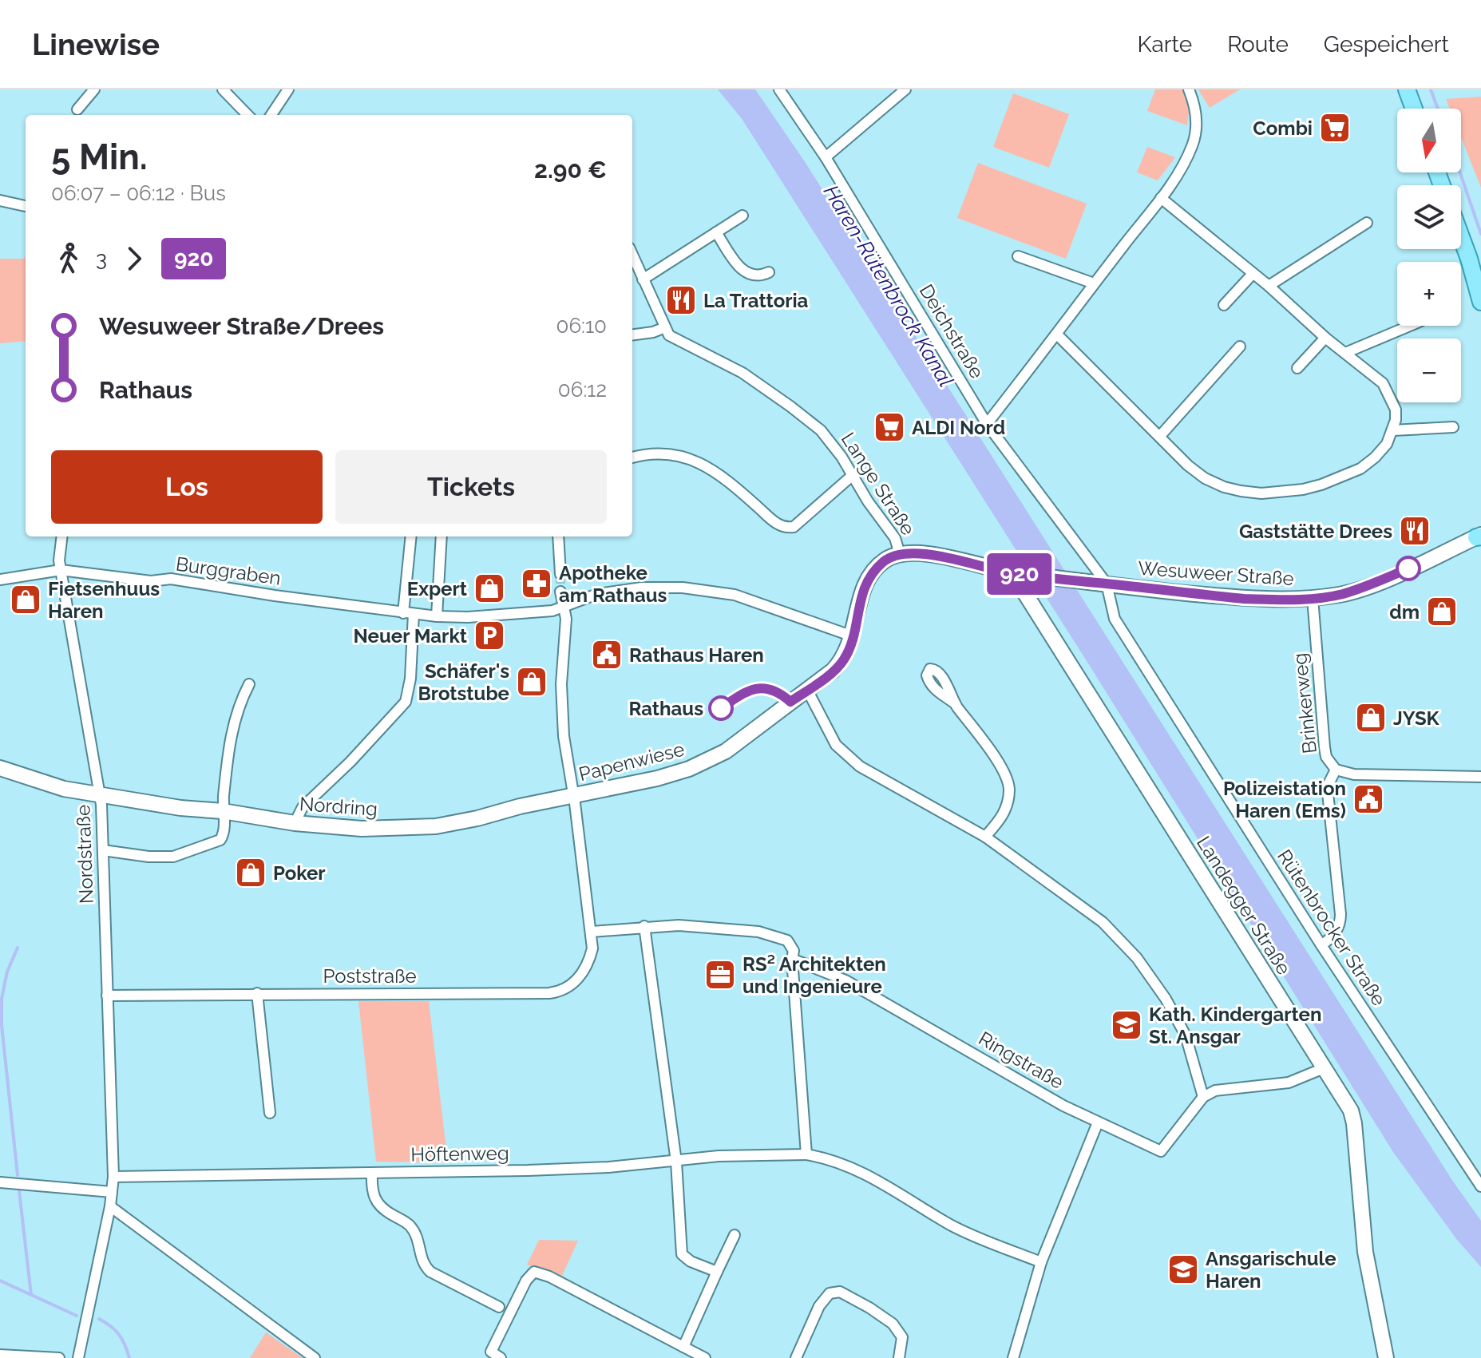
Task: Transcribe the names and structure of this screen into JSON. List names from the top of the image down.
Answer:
{
  "streets": {
    "main road": [
      "Lange Straße",
      "Wesuweer Straße",
      "Papenwiese",
      "Nordring",
      "Landegger Straße"
    ],
    "street": [
      "Deichstraße",
      "Burggraben",
      "Brinkerweg",
      "Nordstraße",
      "Rütenbrocker Straße",
      "Poststraße",
      "Ringstraße",
      "Höftenweg"
    ]
  },
  "crossings": [
    ["Deichstraße", "Wesuweer Straße"],
    ["Deichstraße", "Rütenbrocker Straße"],
    ["Lange Straße", "Wesuweer Straße"],
    ["Lange Straße", "Papenwiese"],
    ["Lange Straße", "Landegger Straße"],
    ["Burggraben", "Nordstraße"],
    ["Wesuweer Straße", "Brinkerweg"],
    ["Wesuweer Straße", "Landegger Straße"],
    ["Wesuweer Straße", "Rütenbrocker Straße"],
    ["Brinkerweg", "Rütenbrocker Straße"],
    ["Papenwiese", "Nordring"],
    ["Papenwiese", "Poststraße"],
    ["Nordring", "Nordstraße"],
    ["Nordstraße", "Poststraße"],
    ["Nordstraße", "Höftenweg"]
  ],
  "water": ["Haren-Rütenbrock Kanal"],
  "places": {
    "supermarket": ["Combi", "ALDI Nord"],
    "restaurant": ["La Trattoria", "Gaststätte Drees"],
    "pharmacy": ["Apotheke am Rathaus"],
    "shop": [
      "Expert",
      "Fietsenhuus Haren",
      "dm",
      "Schäfer's Brotstube",
      "JYSK",
      "Poker"
    ],
    "parking": ["Neuer Markt"],
    "public building": ["Rathaus Haren", "Polizeistation Haren (Ems)"],
    "other": ["Rathaus"],
    "office": ["RS² Architekten und Ingenieure"],
    "school or university": ["Kath. Kindergarten St. Ansgar", "Ansgarischule Haren"]
  },
  "lines": ["bus line 920"],
  "north": "bottom",
  "page": {
    "header": "Linewise",
    "nav": ["Karte", "Route", "Gespeichert"],
    "on_map": "920",
    "map_buttons": ["+", "−"],
    "heading": ["5 Min.", "06:07 – 06:12 · Bus", "2.90 €"],
    "legs": ["3", "920"],
    "list": [
      {
        "name": "Wesuweer Straße/Drees",
        "value": "06:10"
      },
      {
        "name": "Rathaus",
        "value": "06:12"
      }
    ],
    "buttons": ["Los", "Tickets"]
  }
}
